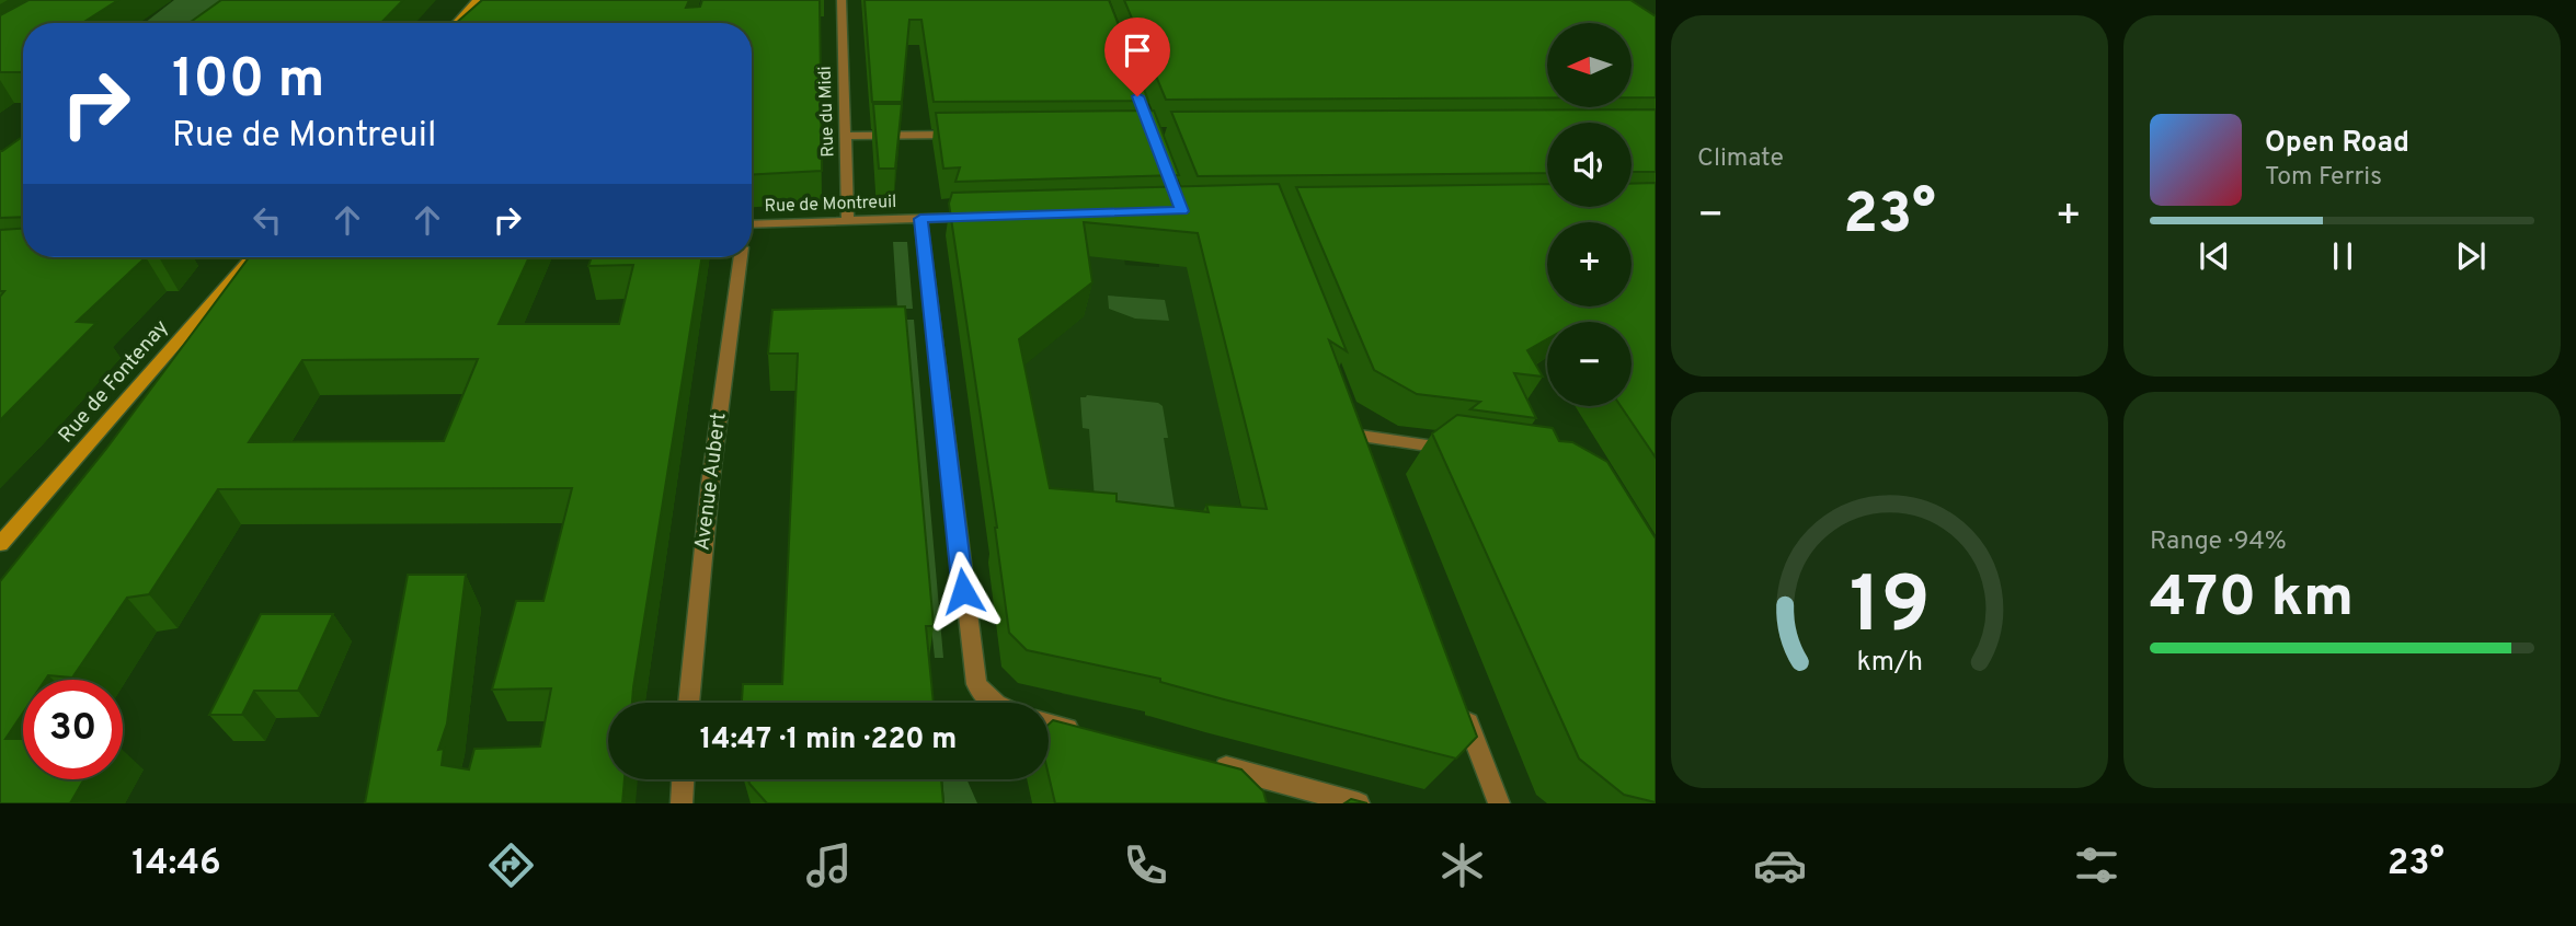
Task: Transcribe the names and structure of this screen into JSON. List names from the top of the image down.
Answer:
{
  "streets": {
    "main road": ["Rue de Fontenay"],
    "street": ["Rue du Midi", "Rue de Montreuil", "Avenue Aubert"]
  },
  "crossings": [
    ["Rue du Midi", "Rue de Montreuil"]
  ],
  "north": "left",
  "page": {
    "tile": [
      "Climate",
      ["Range · 94%", "470 km"]
    ],
    "map_buttons": ["+", "−"],
    "turn": ["100 m", "Rue de Montreuil"],
    "song": ["Open Road", "Tom Ferris"],
    "heat": ["−", "23°", "+"],
    "limit": "30",
    "trip": "14:47 · 1 min · 220 m",
    "tabs": ["14:46", "23°"],
    "gauge": ["19", "km/h"]
  }
}
